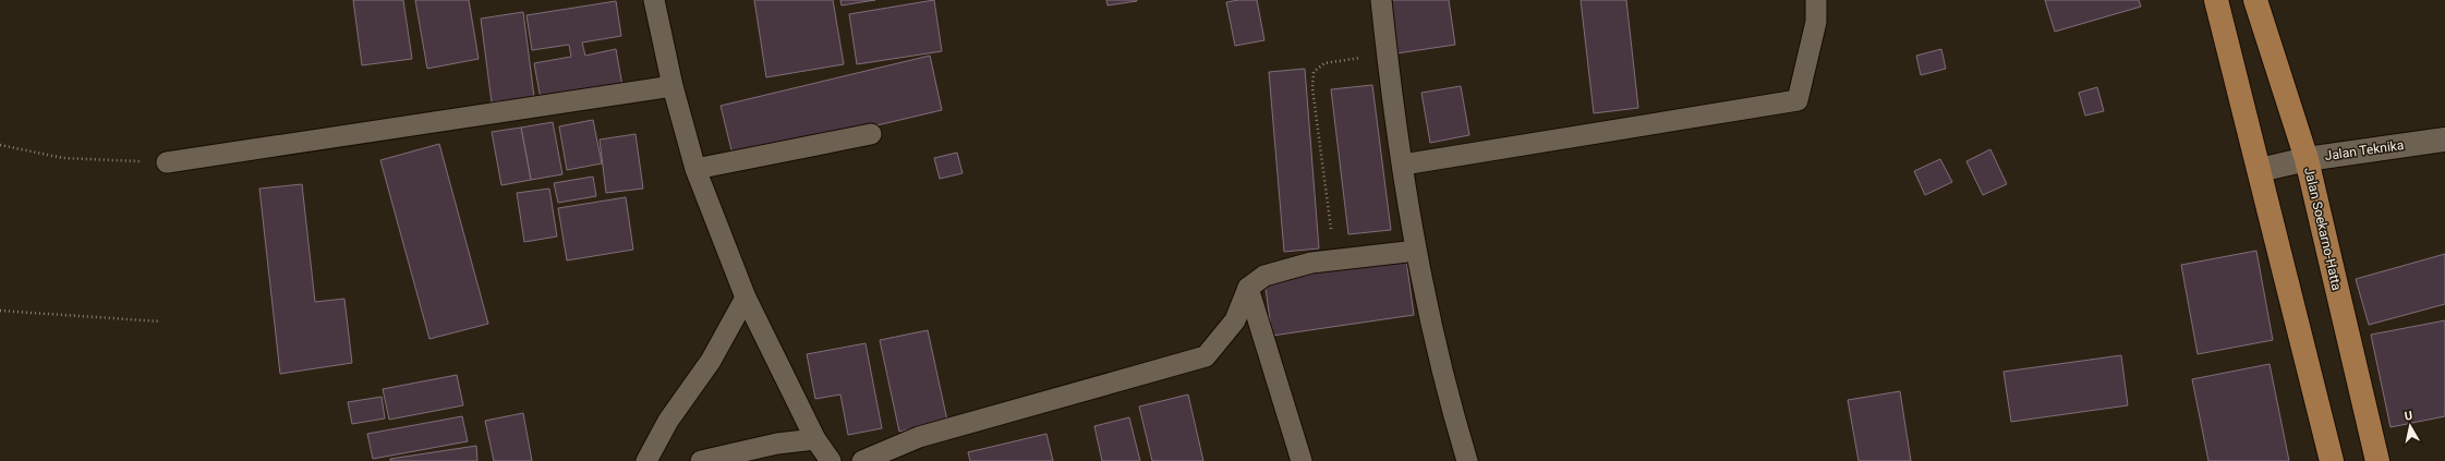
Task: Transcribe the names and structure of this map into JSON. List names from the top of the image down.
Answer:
{
  "streets": {
    "main road": ["Jalan Soekarno-Hatta"],
    "street": ["Jalan Teknika"]
  },
  "crossings": [
    ["Jalan Teknika", "Jalan Soekarno-Hatta"]
  ],
  "north": "top"
}
